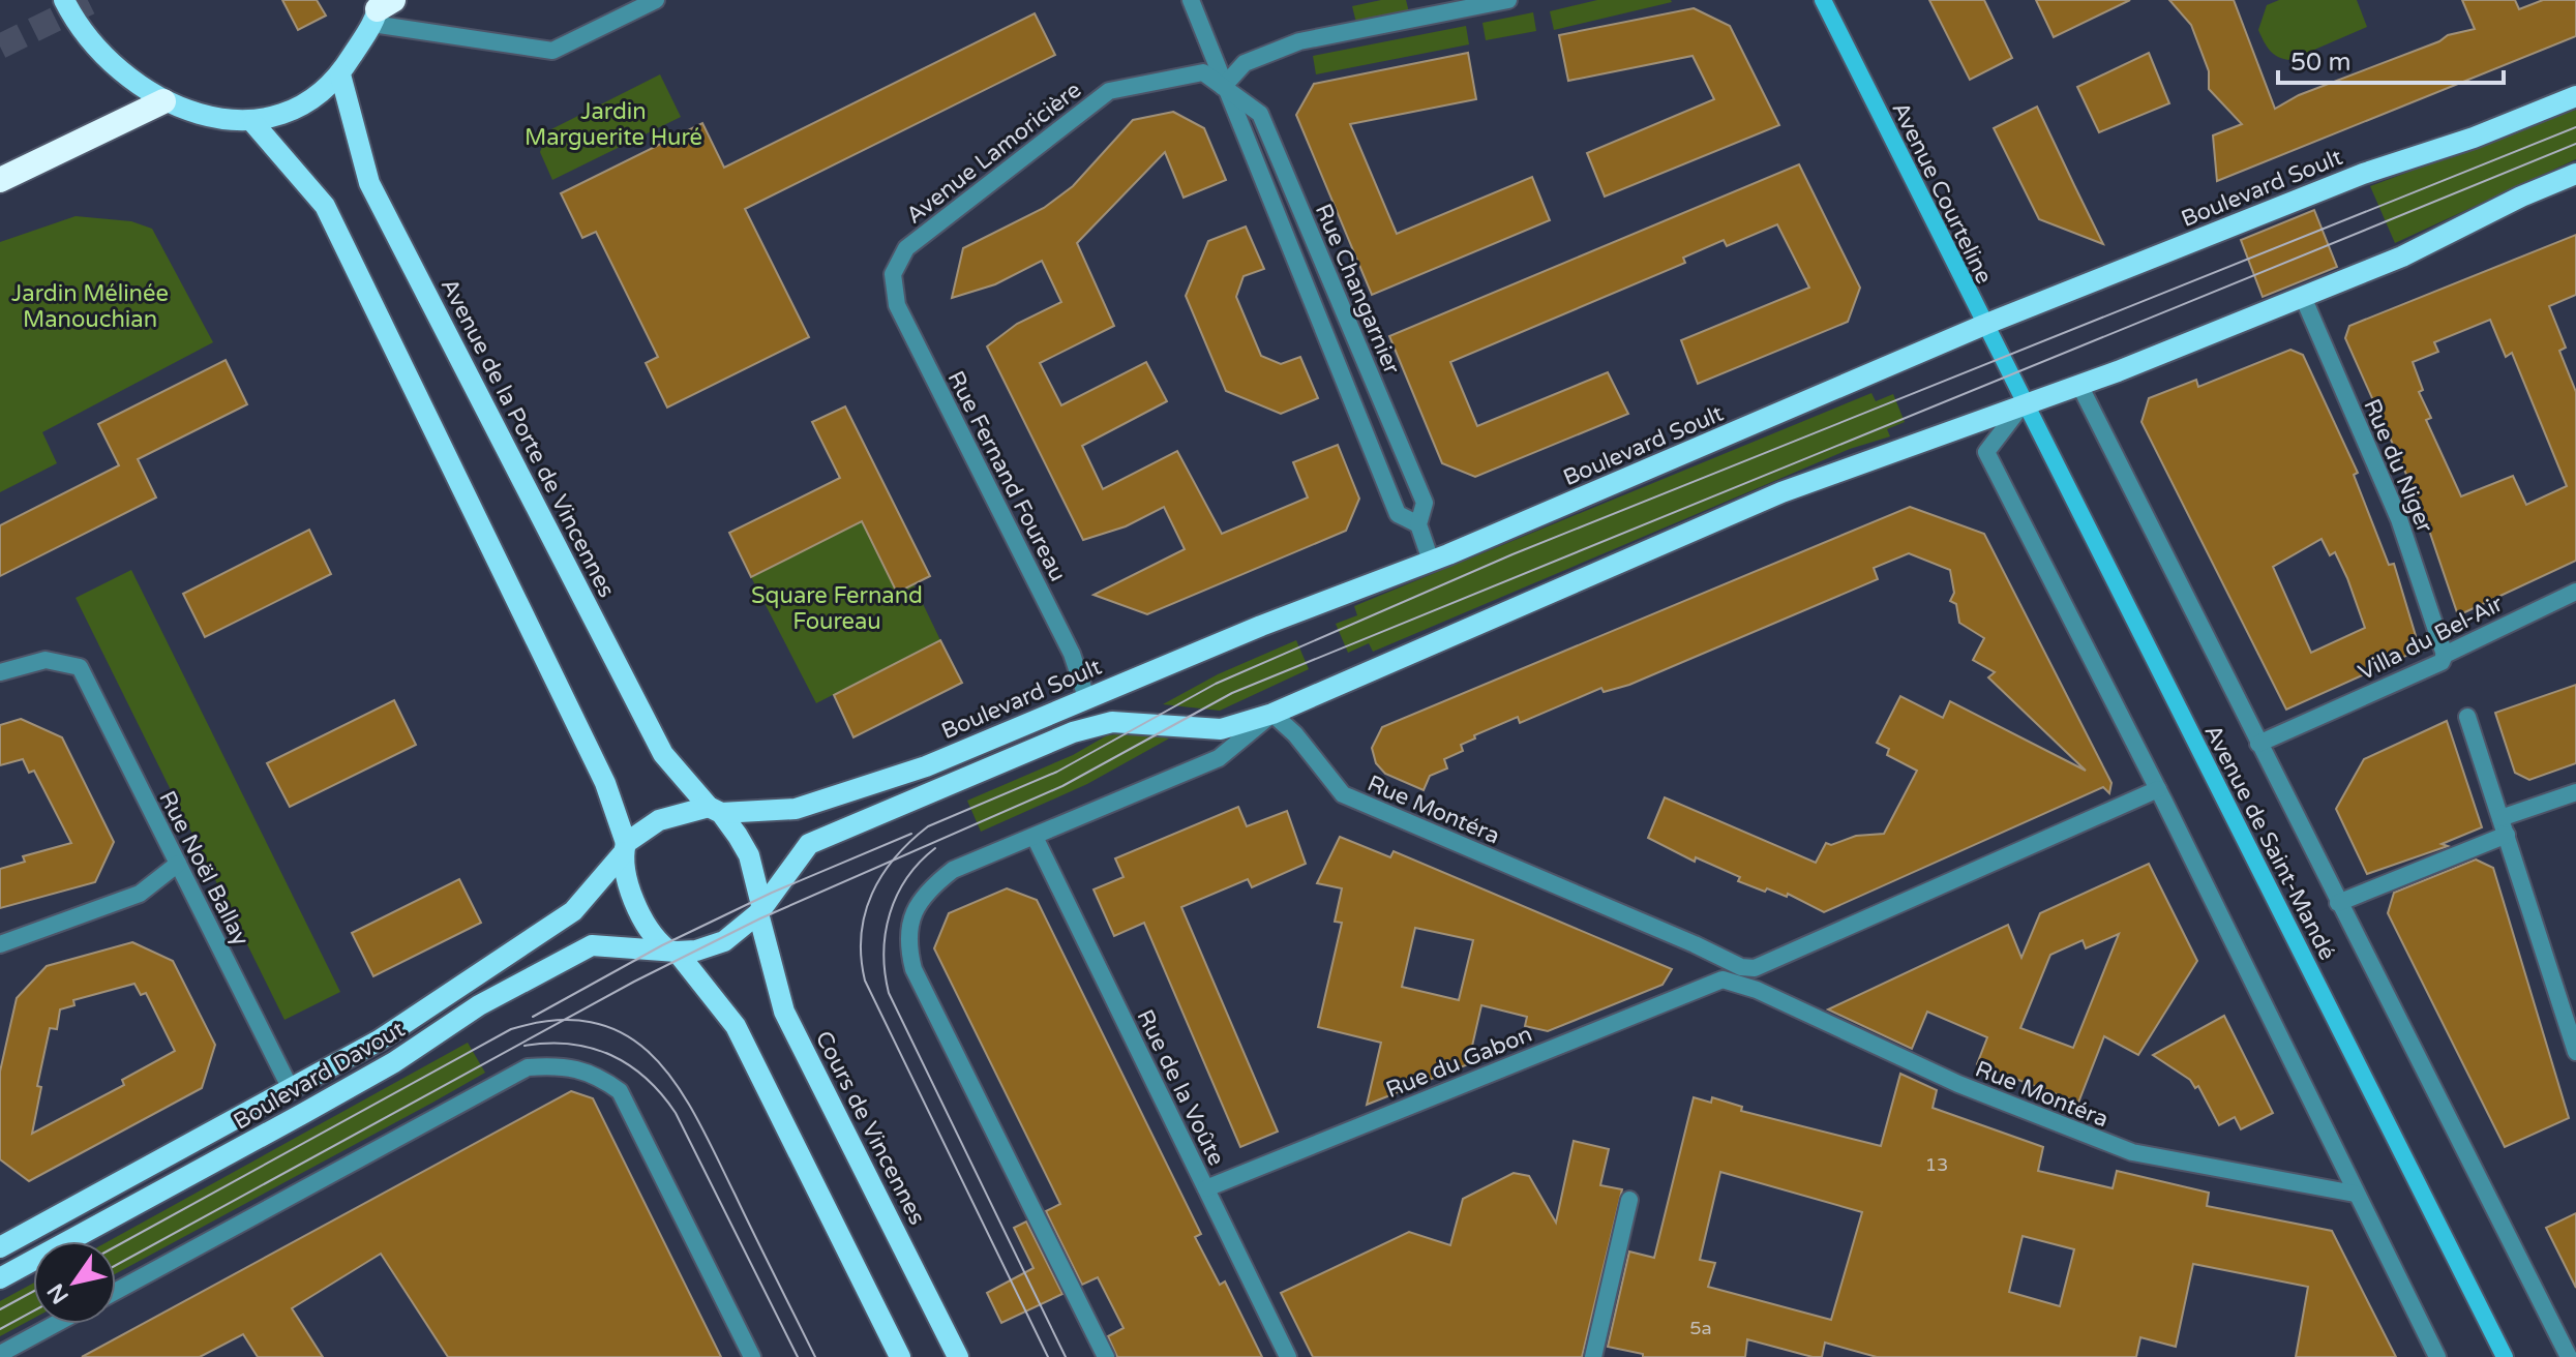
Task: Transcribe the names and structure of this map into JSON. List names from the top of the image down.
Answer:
{
  "streets": {
    "main road": [
      "Boulevard Soult",
      "Avenue Courteline",
      "Avenue de la Porte de Vincennes",
      "Avenue de Saint-Mandé",
      "Boulevard Davout",
      "Cours de Vincennes"
    ],
    "street": [
      "Avenue Lamoricière",
      "Rue Changarnier",
      "Rue du Niger",
      "Rue Fernand Foureau",
      "Villa du Bel-Air",
      "Rue Montéra",
      "Rue Noël Ballay",
      "Rue du Gabon",
      "Rue de la Voûte"
    ]
  },
  "crossings": [
    ["Avenue Lamoricière", "Rue Changarnier"],
    ["Avenue Lamoricière", "Rue Fernand Foureau"],
    ["Boulevard Soult", "Avenue Courteline"],
    ["Boulevard Soult", "Rue Changarnier"],
    ["Boulevard Soult", "Avenue de la Porte de Vincennes"],
    ["Boulevard Soult", "Rue Fernand Foureau"],
    ["Boulevard Soult", "Boulevard Davout"],
    ["Boulevard Soult", "Cours de Vincennes"],
    ["Avenue Courteline", "Avenue de Saint-Mandé"],
    ["Avenue de la Porte de Vincennes", "Boulevard Davout"],
    ["Avenue de la Porte de Vincennes", "Cours de Vincennes"],
    ["Rue du Niger", "Villa du Bel-Air"],
    ["Villa du Bel-Air", "Avenue de Saint-Mandé"],
    ["Rue Montéra", "Rue du Gabon"],
    ["Rue Noël Ballay", "Boulevard Davout"],
    ["Rue du Gabon", "Rue de la Voûte"],
    ["Boulevard Davout", "Cours de Vincennes"]
  ],
  "parks": ["Jardin Marguerite Huré", "Jardin Mélinée Manouchian", "Square Fernand Foureau"],
  "house_numbers": ["13", "5a"],
  "scale_bar": "50 m",
  "north": "bottom left"
}
